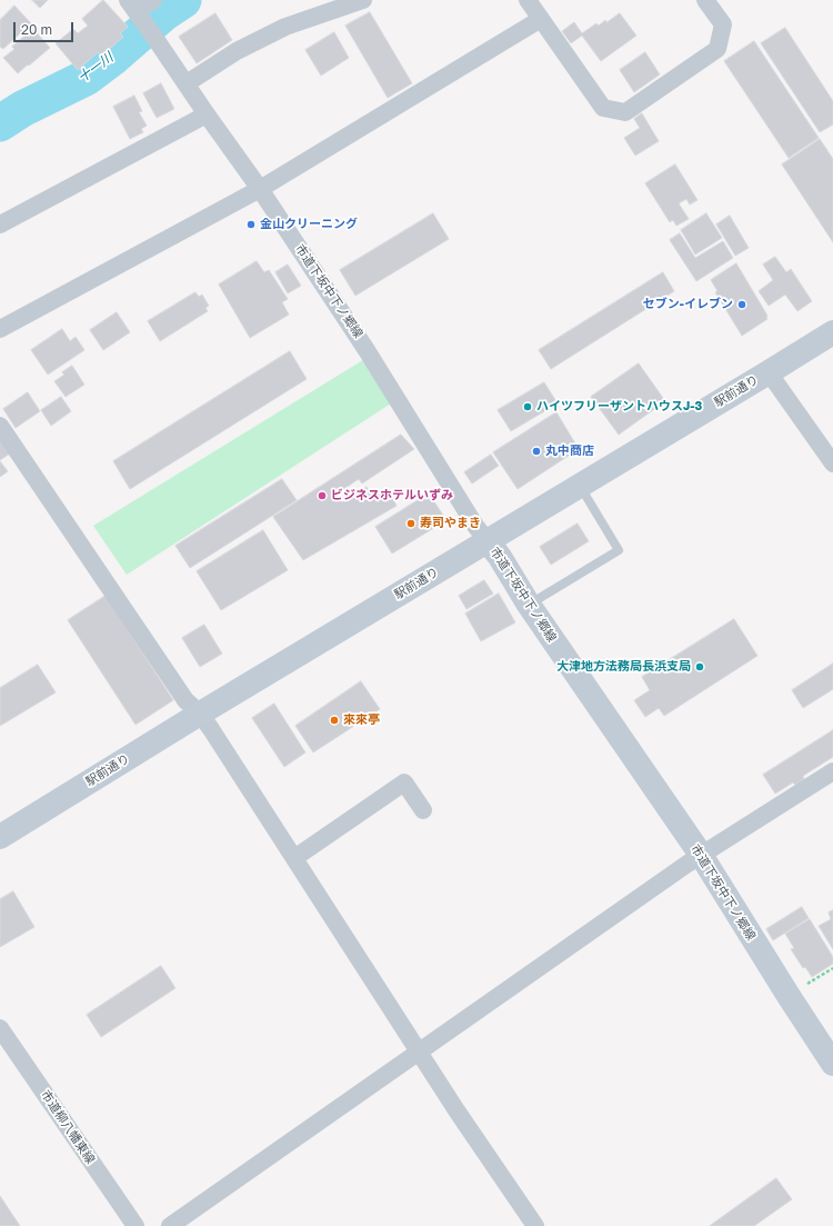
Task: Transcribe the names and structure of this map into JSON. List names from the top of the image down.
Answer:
{
  "streets": {
    "main road": ["市道下坂中下ノ郷線", "駅前通り"],
    "street": ["市道柳八幡東線"]
  },
  "crossings": [
    ["市道下坂中下ノ郷線", "駅前通り"]
  ],
  "water": ["十一川"],
  "places": [
    "金山クリーニング",
    "セブン-イレブン",
    "ハイツフリーザントハウスJ-3",
    "丸中商店",
    "ビジネスホテルいずみ",
    "寿司やまき",
    "大津地方法務局長浜支局",
    "來來亭"
  ],
  "scale_bar": "20 m"
}
